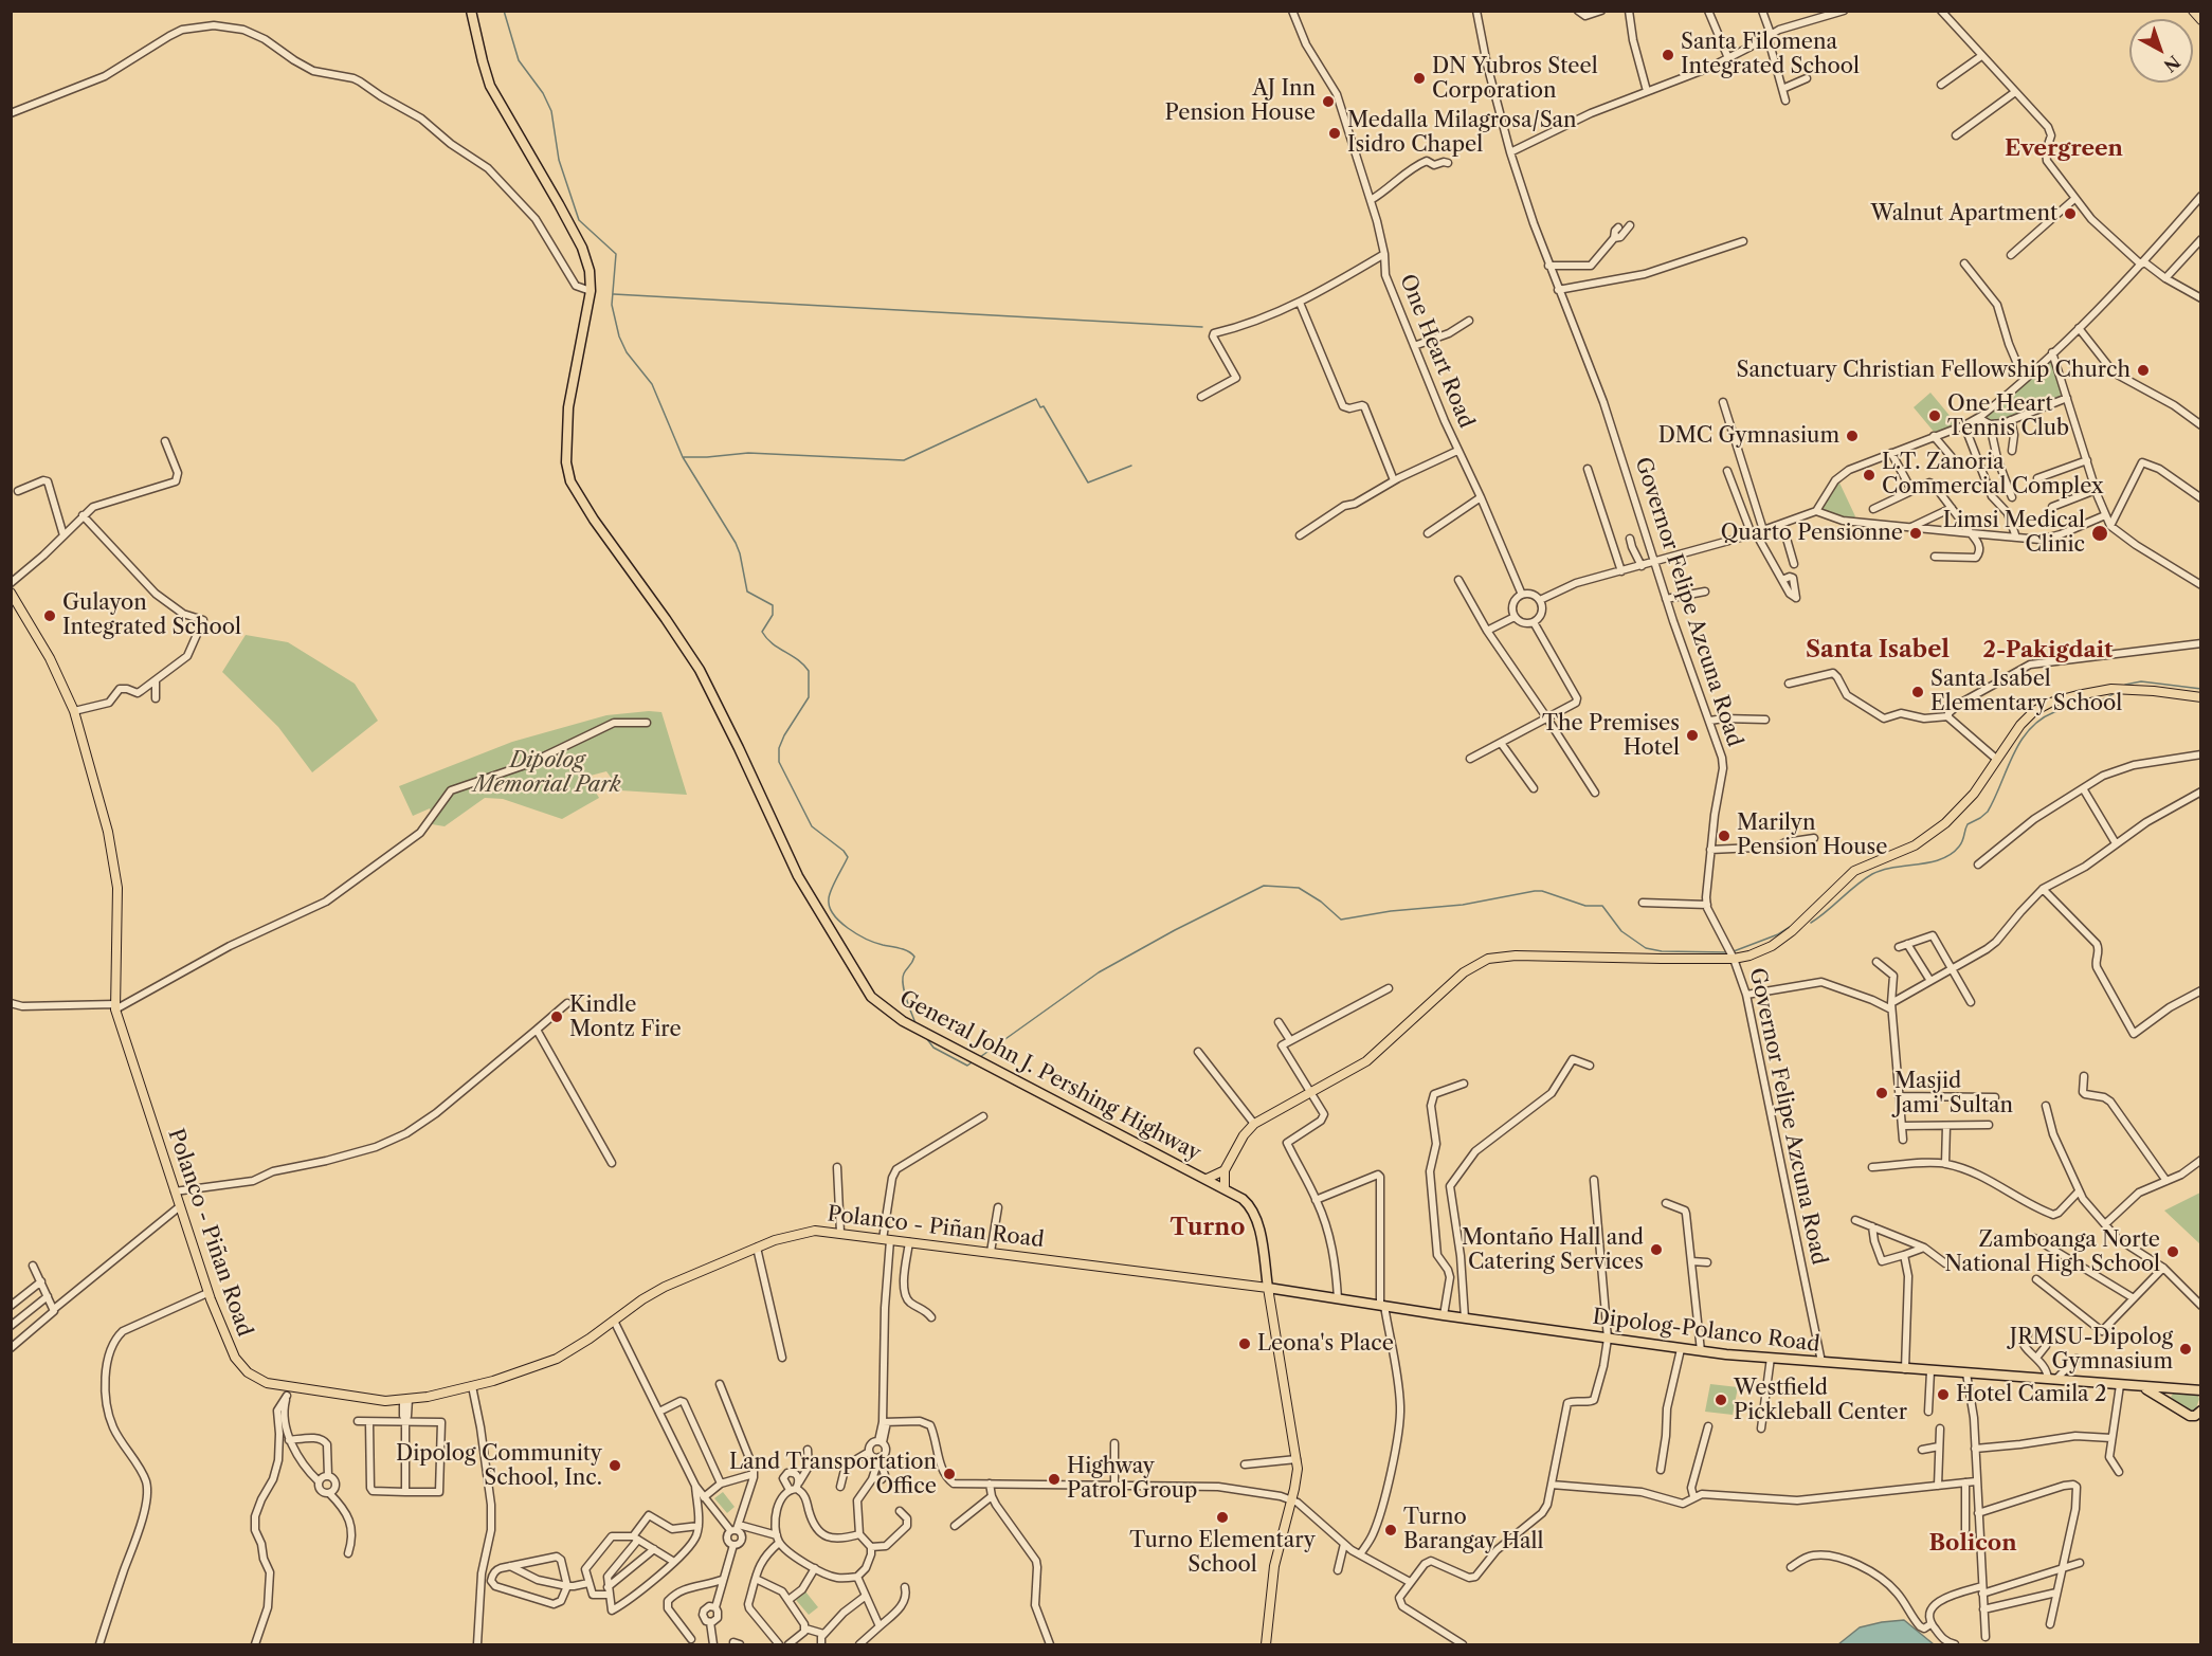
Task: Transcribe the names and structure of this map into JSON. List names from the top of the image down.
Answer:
{
  "streets": {
    "highway": ["General John J. Pershing Highway", "Dipolog-Polanco Road"],
    "main road": ["Polanco - Piñan Road"],
    "street": ["One Heart Road", "Governor Felipe Azcuna Road"]
  },
  "crossings": [
    ["Governor Felipe Azcuna Road", "Dipolog-Polanco Road"],
    ["General John J. Pershing Highway", "Polanco - Piñan Road"],
    ["General John J. Pershing Highway", "Dipolog-Polanco Road"],
    ["Polanco - Piñan Road", "Dipolog-Polanco Road"]
  ],
  "districts": [
    "Evergreen",
    "Santa Isabel",
    "2-Pakigdait",
    "Turno",
    "Bolicon"
  ],
  "parks": ["Dipolog Memorial Park"],
  "places": [
    "Santa Filomena Integrated School",
    "DN Yubros Steel Corporation",
    "AJ Inn Pension House",
    "Medalla Milagrosa/San Isidro Chapel",
    "Walnut Apartment",
    "Sanctuary Christian Fellowship Church",
    "One Heart Tennis Club",
    "DMC Gymnasium",
    "L.T. Zanoria Commercial Complex",
    "Quarto Pensionne",
    "Limsi Medical Clinic",
    "Gulayon Integrated School",
    "Santa Isabel Elementary School",
    "The Premises Hotel",
    "Marilyn Pension House",
    "Kindle Montz Fire",
    "Masjid Jami' Sultan",
    "Montaño Hall and Catering Services",
    "Zamboanga Norte National High School",
    "Leona's Place",
    "JRMSU-Dipolog Gymnasium",
    "Hotel Camila 2",
    "Westfield Pickleball Center",
    "Dipolog Community School, Inc.",
    "Land Transportation Office",
    "Highway Patrol Group",
    "Turno Elementary School",
    "Turno Barangay Hall"
  ],
  "north": "bottom right"
}
